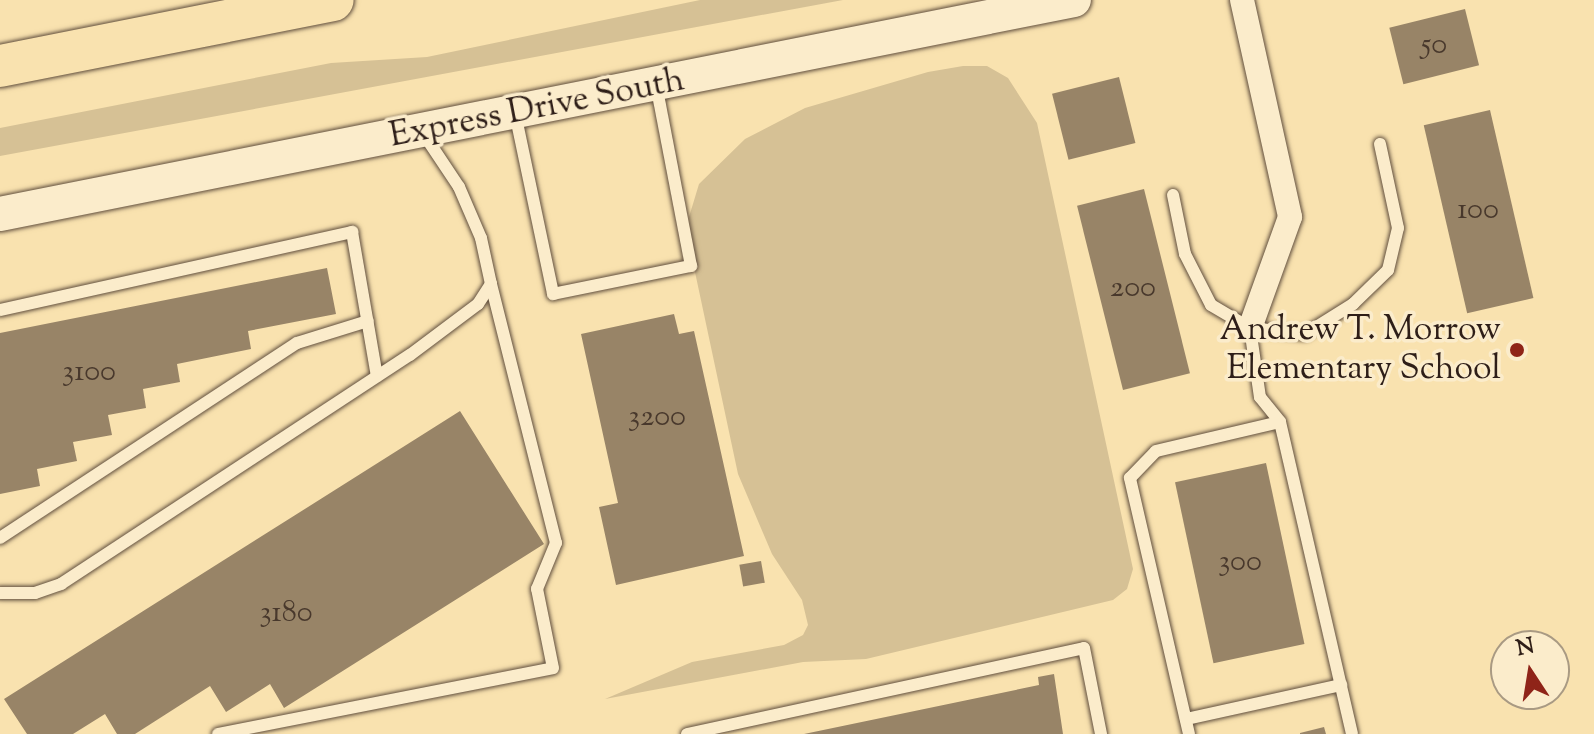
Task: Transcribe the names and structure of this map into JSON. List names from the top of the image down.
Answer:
{
  "streets": {
    "main road": ["Express Drive South"]
  },
  "places": ["Andrew T. Morrow Elementary School"],
  "house_numbers": [
    "50",
    "100",
    "200",
    "3100",
    "3200",
    "300",
    "3180"
  ],
  "north": "top"
}
